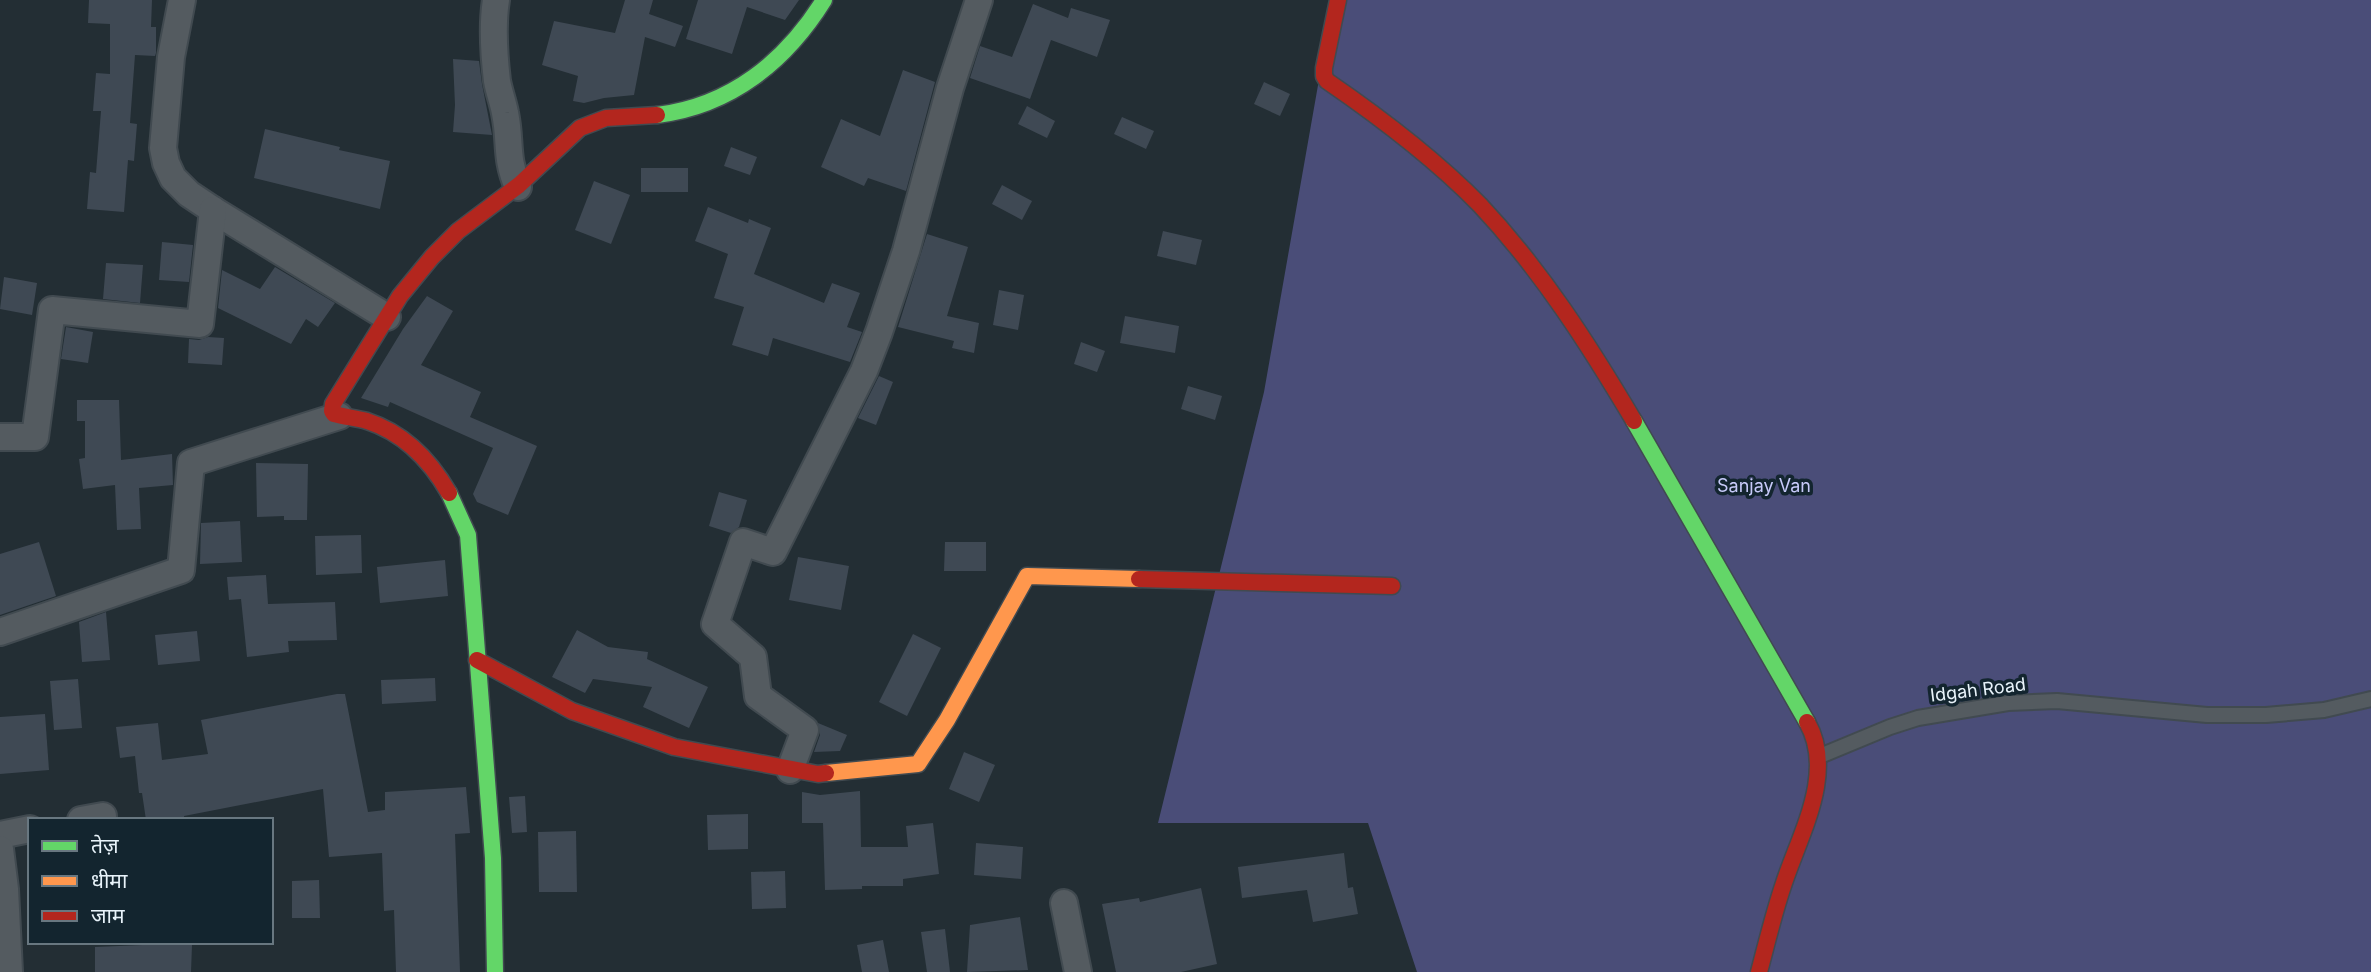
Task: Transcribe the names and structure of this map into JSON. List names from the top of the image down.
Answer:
{
  "streets": {
    "lane": ["Idgah Road"]
  },
  "parks": ["Sanjay Van"],
  "legend": ["तेज़", "धीमा", "जाम"]
}
